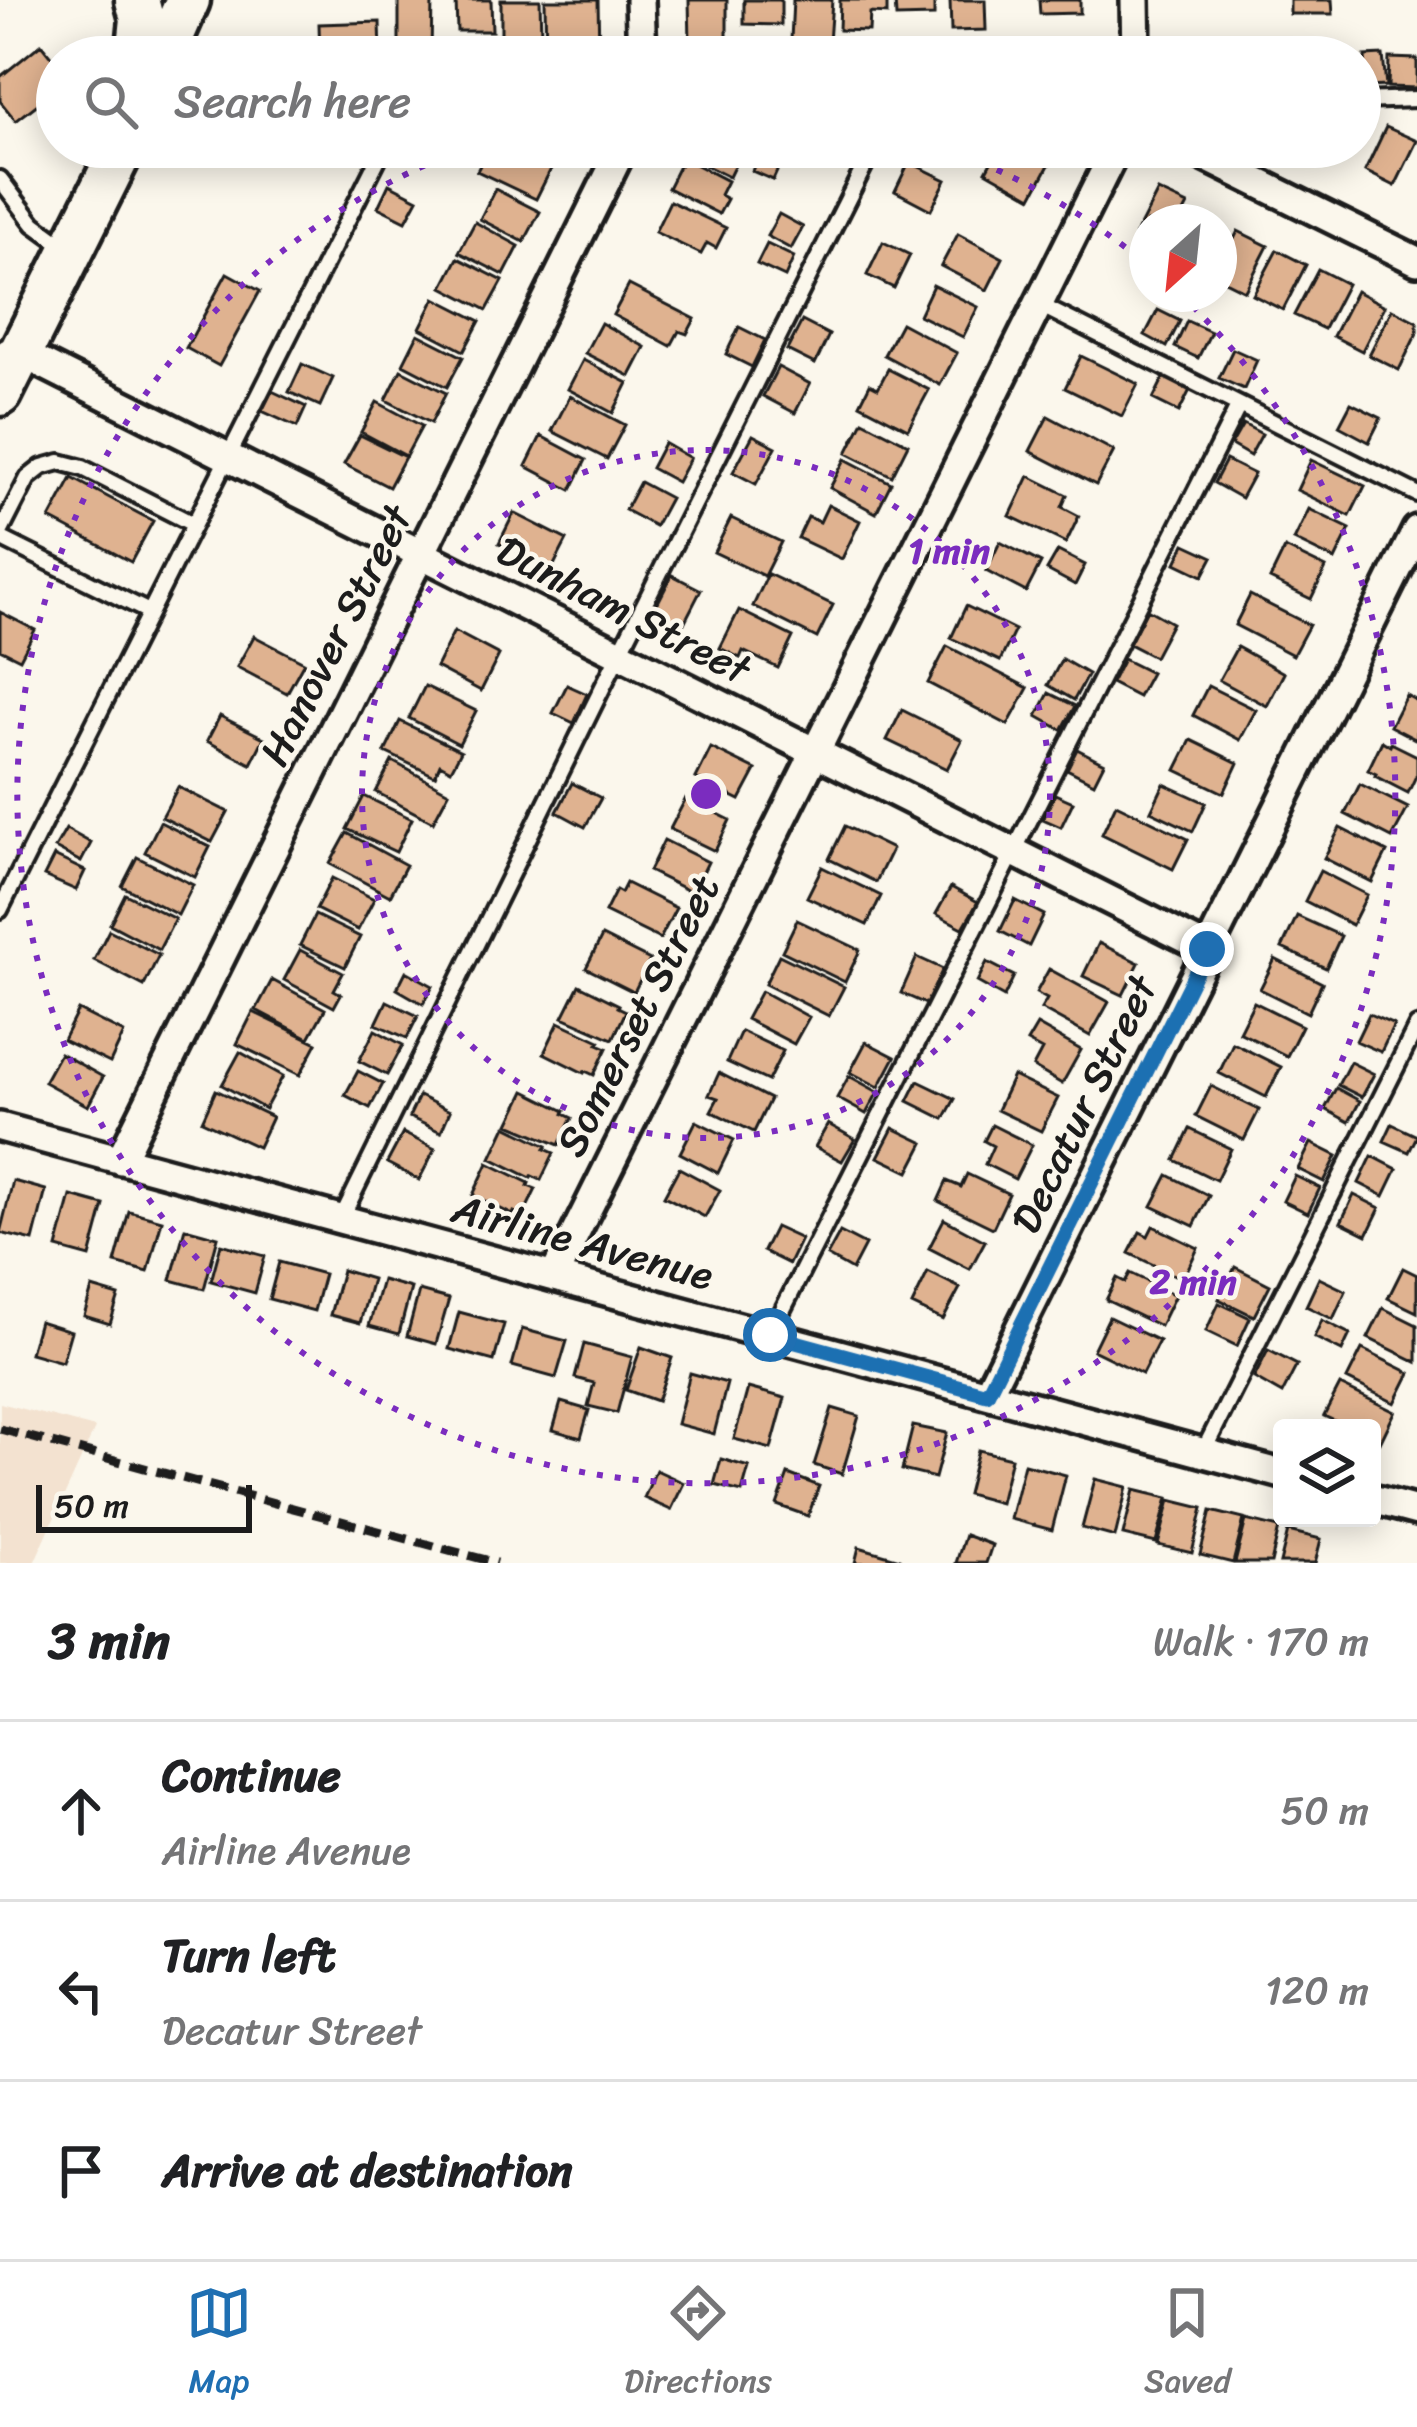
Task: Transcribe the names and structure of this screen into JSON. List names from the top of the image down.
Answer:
{
  "streets": {
    "street": [
      "Dunham Street",
      "Hanover Street",
      "Somerset Street",
      "Decatur Street",
      "Airline Avenue"
    ]
  },
  "crossings": [
    ["Dunham Street", "Hanover Street"],
    ["Dunham Street", "Somerset Street"],
    ["Dunham Street", "Decatur Street"],
    ["Hanover Street", "Airline Avenue"],
    ["Somerset Street", "Airline Avenue"],
    ["Decatur Street", "Airline Avenue"]
  ],
  "scale_bar": "50 m",
  "north": "bottom left",
  "page": {
    "search": "Search here",
    "scale": "50 m",
    "heading": ["3 min", "Walk · 170 m"],
    "list": [
      ["Continue", "Airline Avenue", "50 m"],
      ["Turn left", "Decatur Street", "120 m"],
      "Arrive at destination"
    ],
    "nav": ["Map", "Directions", "Saved"]
  },
  "rings": ["1 min", "2 min"]
}
